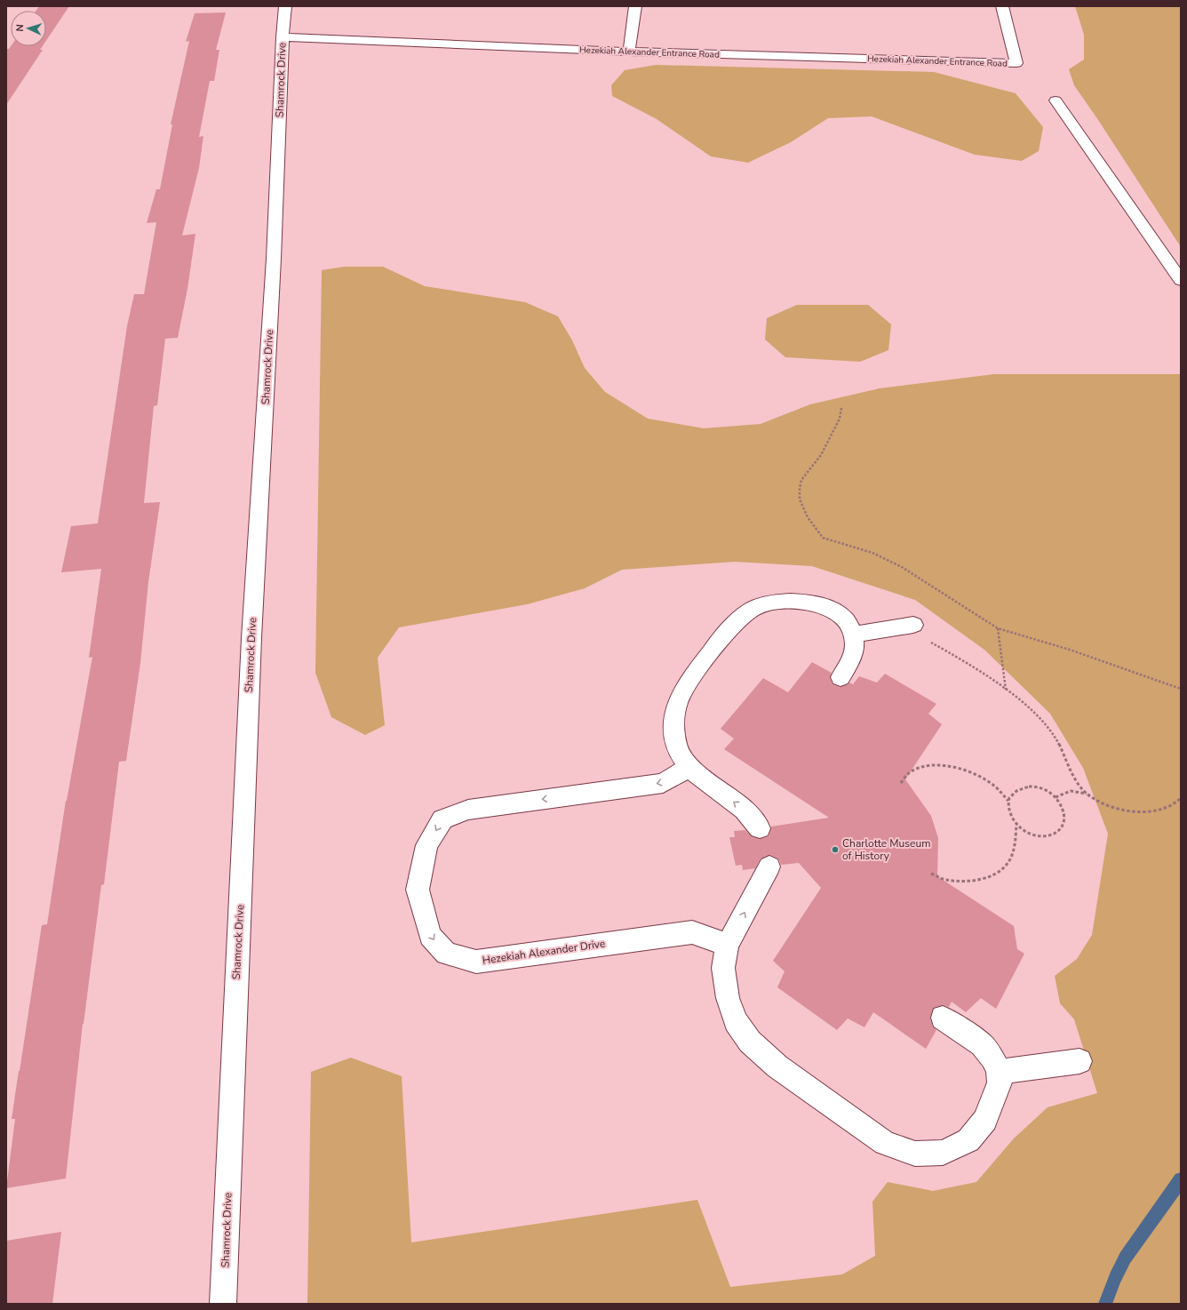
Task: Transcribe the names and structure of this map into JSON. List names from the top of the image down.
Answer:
{
  "streets": {
    "street": ["Hezekiah Alexander Entrance Road", "Shamrock Drive", "Hezekiah Alexander Drive"]
  },
  "crossings": [
    ["Hezekiah Alexander Entrance Road", "Shamrock Drive"]
  ],
  "places": ["Charlotte Museum of History"],
  "north": "left"
}
